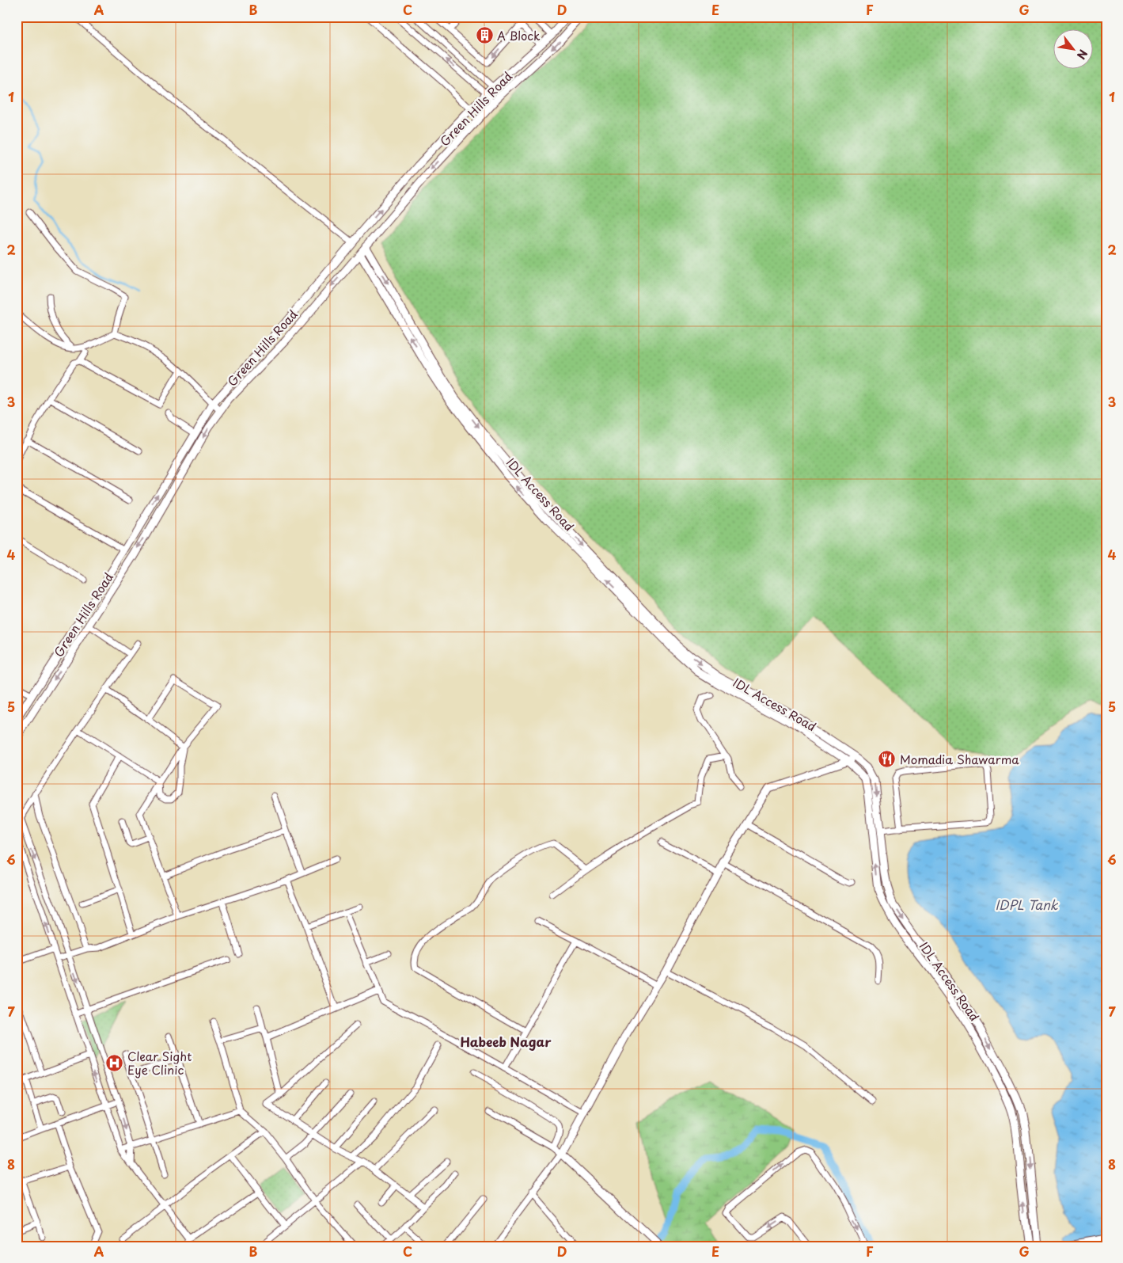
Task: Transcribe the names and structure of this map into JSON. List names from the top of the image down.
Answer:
{
  "streets": {
    "street": ["Green Hills Road", "IDL Access Road"]
  },
  "crossings": [
    ["Green Hills Road", "IDL Access Road"]
  ],
  "districts": ["Habeeb Nagar"],
  "water": ["IDPL Tank"],
  "places": {
    "building": ["A Block"],
    "restaurant": ["Momadia Shawarma"],
    "hospital": ["Clear Sight Eye Clinic"]
  },
  "north": "bottom right",
  "grid": {
    "columns": [
      "A",
      "B",
      "C",
      "D",
      "E",
      "F",
      "G"
    ],
    "rows": [
      "1",
      "2",
      "3",
      "4",
      "5",
      "6",
      "7",
      "8"
    ]
  }
}
